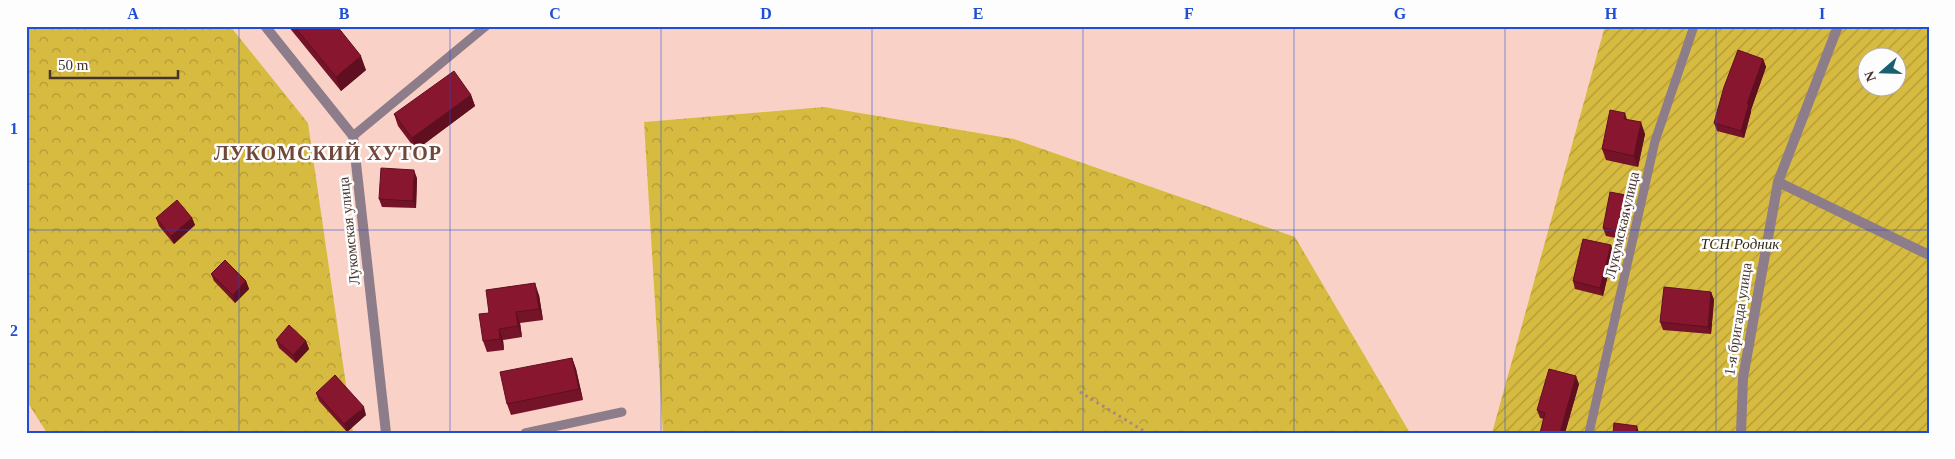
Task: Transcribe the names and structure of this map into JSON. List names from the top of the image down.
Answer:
{
  "streets": {
    "street": ["Лукомская улица", "1-я бригада улица"],
    "lane": ["Лукумская улица"]
  },
  "districts": ["ЛУКОМСКИЙ ХУТОР"],
  "parks": ["ТСН Родник"],
  "scale_bar": "50 m",
  "north": "left",
  "grid": {
    "columns": [
      "A",
      "B",
      "C",
      "D",
      "E",
      "F",
      "G",
      "H",
      "I"
    ],
    "rows": ["1", "2"]
  }
}
